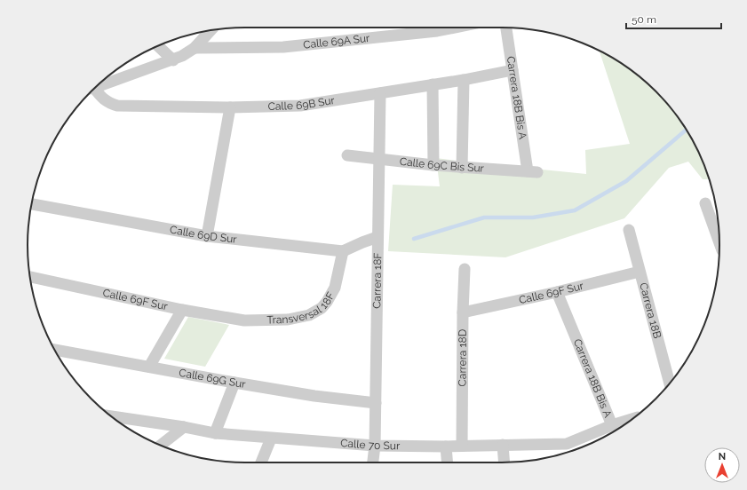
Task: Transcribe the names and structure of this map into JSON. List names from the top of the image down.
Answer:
{
  "streets": {
    "street": [
      "Calle 69A Sur",
      "Carrera 18B Bis A",
      "Calle 69B Sur",
      "Calle 69C Bis Sur",
      "Calle 69D Sur",
      "Carrera 18F",
      "Calle 69F Sur",
      "Transversal 18F",
      "Carrera 18B",
      "Carrera 18D",
      "Calle 69G Sur",
      "Calle 70 Sur"
    ]
  },
  "crossings": [
    ["Calle 69A Sur", "Calle 69B Sur"],
    ["Carrera 18B Bis A", "Calle 69B Sur"],
    ["Carrera 18B Bis A", "Calle 69C Bis Sur"],
    ["Carrera 18B Bis A", "Calle 69F Sur"],
    ["Carrera 18B Bis A", "Calle 70 Sur"],
    ["Calle 69B Sur", "Carrera 18F"],
    ["Calle 69C Bis Sur", "Carrera 18F"],
    ["Calle 69D Sur", "Transversal 18F"],
    ["Carrera 18F", "Calle 69G Sur"],
    ["Carrera 18F", "Calle 70 Sur"],
    ["Calle 69F Sur", "Transversal 18F"],
    ["Calle 69F Sur", "Carrera 18B"],
    ["Calle 69F Sur", "Carrera 18D"],
    ["Carrera 18D", "Calle 70 Sur"]
  ],
  "scale_bar": "50 m",
  "north": "top"
}
